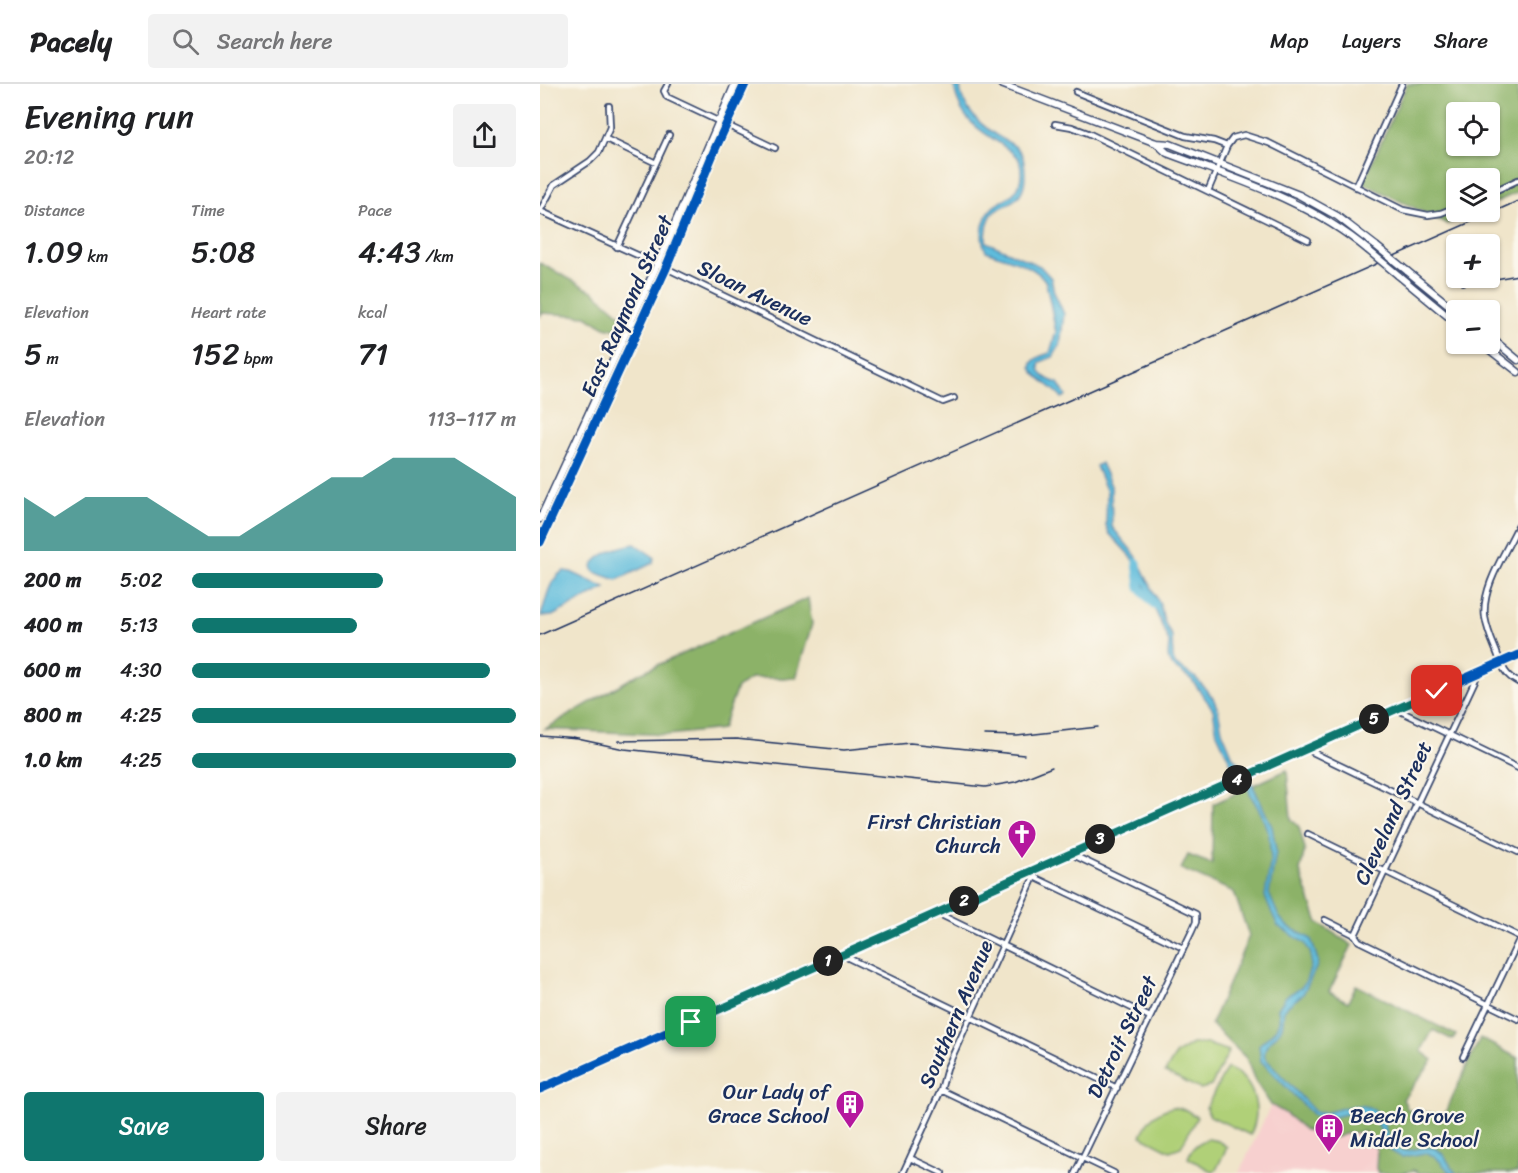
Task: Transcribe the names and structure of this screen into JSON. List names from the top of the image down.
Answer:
{
  "streets": {
    "main road": ["East Raymond Street"],
    "street": [
      "Sloan Avenue",
      "Cleveland Street",
      "Southern Avenue",
      "Detroit Street"
    ]
  },
  "crossings": [
    ["Sloan Avenue", "East Raymond Street"]
  ],
  "places": {
    "church": ["First Christian Church"],
    "building": ["Our Lady of Grace School", "Beech Grove Middle School"]
  },
  "page": {
    "header": "Pacely",
    "search": "Search here",
    "nav": ["Map", "Layers", "Share"],
    "heading": ["Evening run", "20:12"],
    "map_buttons": ["+", "−"],
    "stats": [
      ["Distance", "1.09 km"],
      ["Time", "5:08"],
      ["Pace", "4:43 /km"],
      ["Elevation", "5 m"],
      ["Heart rate", "152 bpm"],
      ["kcal", "71"]
    ],
    "chart": ["Elevation", "113–117 m"],
    "list": [
      {
        "name": "200 m",
        "note": "5:02"
      },
      {
        "name": "400 m",
        "note": "5:13"
      },
      {
        "name": "600 m",
        "note": "4:30"
      },
      {
        "name": "800 m",
        "note": "4:25"
      },
      {
        "name": "1.0 km",
        "note": "4:25"
      }
    ],
    "pins": [
      "5",
      "4",
      "3",
      "2",
      "1"
    ],
    "buttons": ["Save", "Share"]
  }
}
